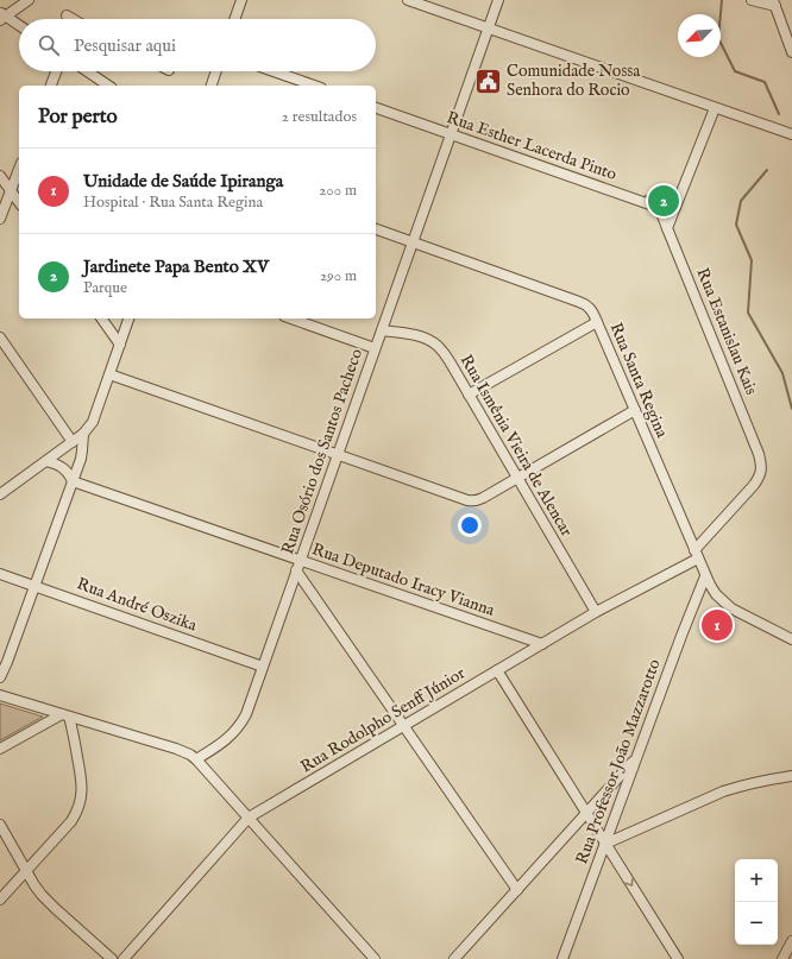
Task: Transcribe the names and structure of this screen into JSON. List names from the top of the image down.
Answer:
{
  "streets": {
    "street": [
      "Rua Esther Lacerda Pinto",
      "Rua Estanislau Kais",
      "Rua Santa Regina",
      "Rua Ismênia Vieira de Alencar",
      "Rua Osório dos Santos Pacheco",
      "Rua Deputado Iracy Vianna",
      "Rua André Oszika",
      "Rua Rodolpho Senff Júnior",
      "Rua Professor João Mazzarotto"
    ]
  },
  "crossings": [
    ["Rua Esther Lacerda Pinto", "Rua Estanislau Kais"],
    ["Rua Esther Lacerda Pinto", "Rua Osório dos Santos Pacheco"],
    ["Rua Estanislau Kais", "Rua Santa Regina"],
    ["Rua Estanislau Kais", "Rua Rodolpho Senff Júnior"],
    ["Rua Santa Regina", "Rua Osório dos Santos Pacheco"],
    ["Rua Santa Regina", "Rua Rodolpho Senff Júnior"],
    ["Rua Santa Regina", "Rua Professor João Mazzarotto"],
    ["Rua Ismênia Vieira de Alencar", "Rua Osório dos Santos Pacheco"],
    ["Rua Ismênia Vieira de Alencar", "Rua Rodolpho Senff Júnior"],
    ["Rua Osório dos Santos Pacheco", "Rua Deputado Iracy Vianna"],
    ["Rua Osório dos Santos Pacheco", "Rua André Oszika"],
    ["Rua Deputado Iracy Vianna", "Rua Rodolpho Senff Júnior"]
  ],
  "places": {
    "public building": ["Comunidade Nossa Senhora do Rocio"]
  },
  "north": "bottom left",
  "page": {
    "search": "Pesquisar aqui",
    "heading": ["Por perto", "2 resultados"],
    "list": [
      {
        "mark": "1",
        "name": "Unidade de Saúde Ipiranga",
        "note": "Hospital · Rua Santa Regina",
        "value": "200 m"
      },
      {
        "mark": "2",
        "name": "Jardinete Papa Bento XV",
        "note": "Parque",
        "value": "290 m"
      }
    ],
    "pins": ["2", "1"],
    "map_buttons": ["+", "−"]
  }
}
